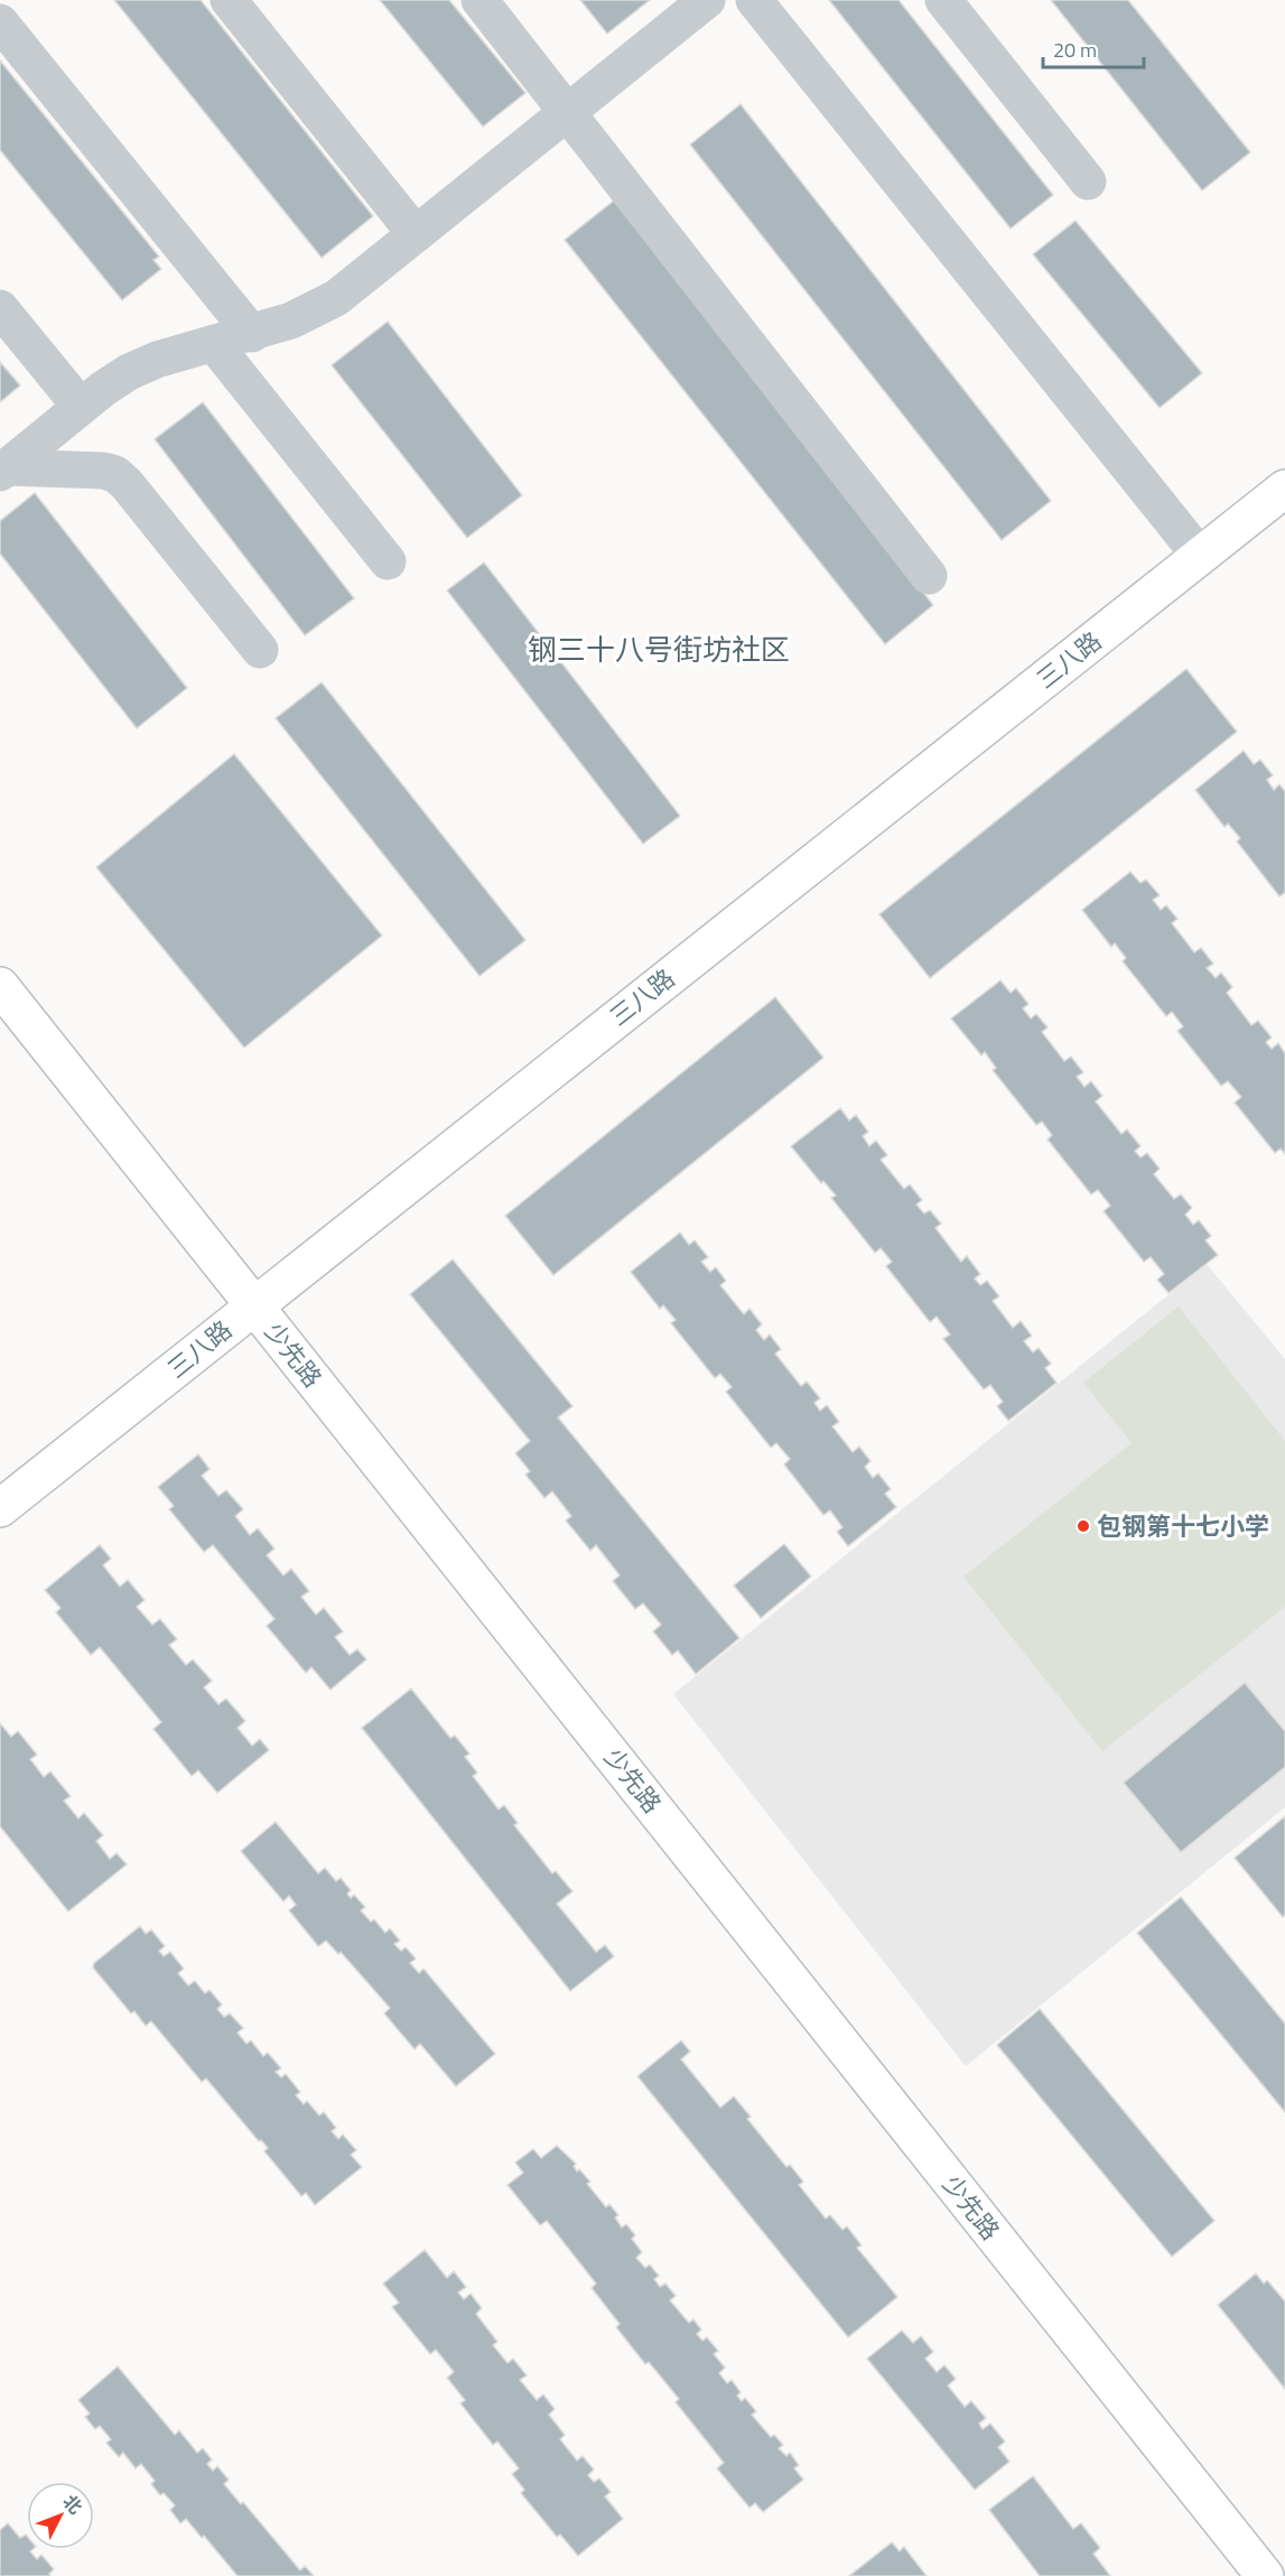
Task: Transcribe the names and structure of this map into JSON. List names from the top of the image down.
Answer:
{
  "streets": {
    "main road": ["三八路", "少先路"]
  },
  "crossings": [
    ["三八路", "少先路"]
  ],
  "districts": ["钢三十八号街坊社区"],
  "places": ["包钢第十七小学"],
  "scale_bar": "20 m",
  "north": "top right"
}
